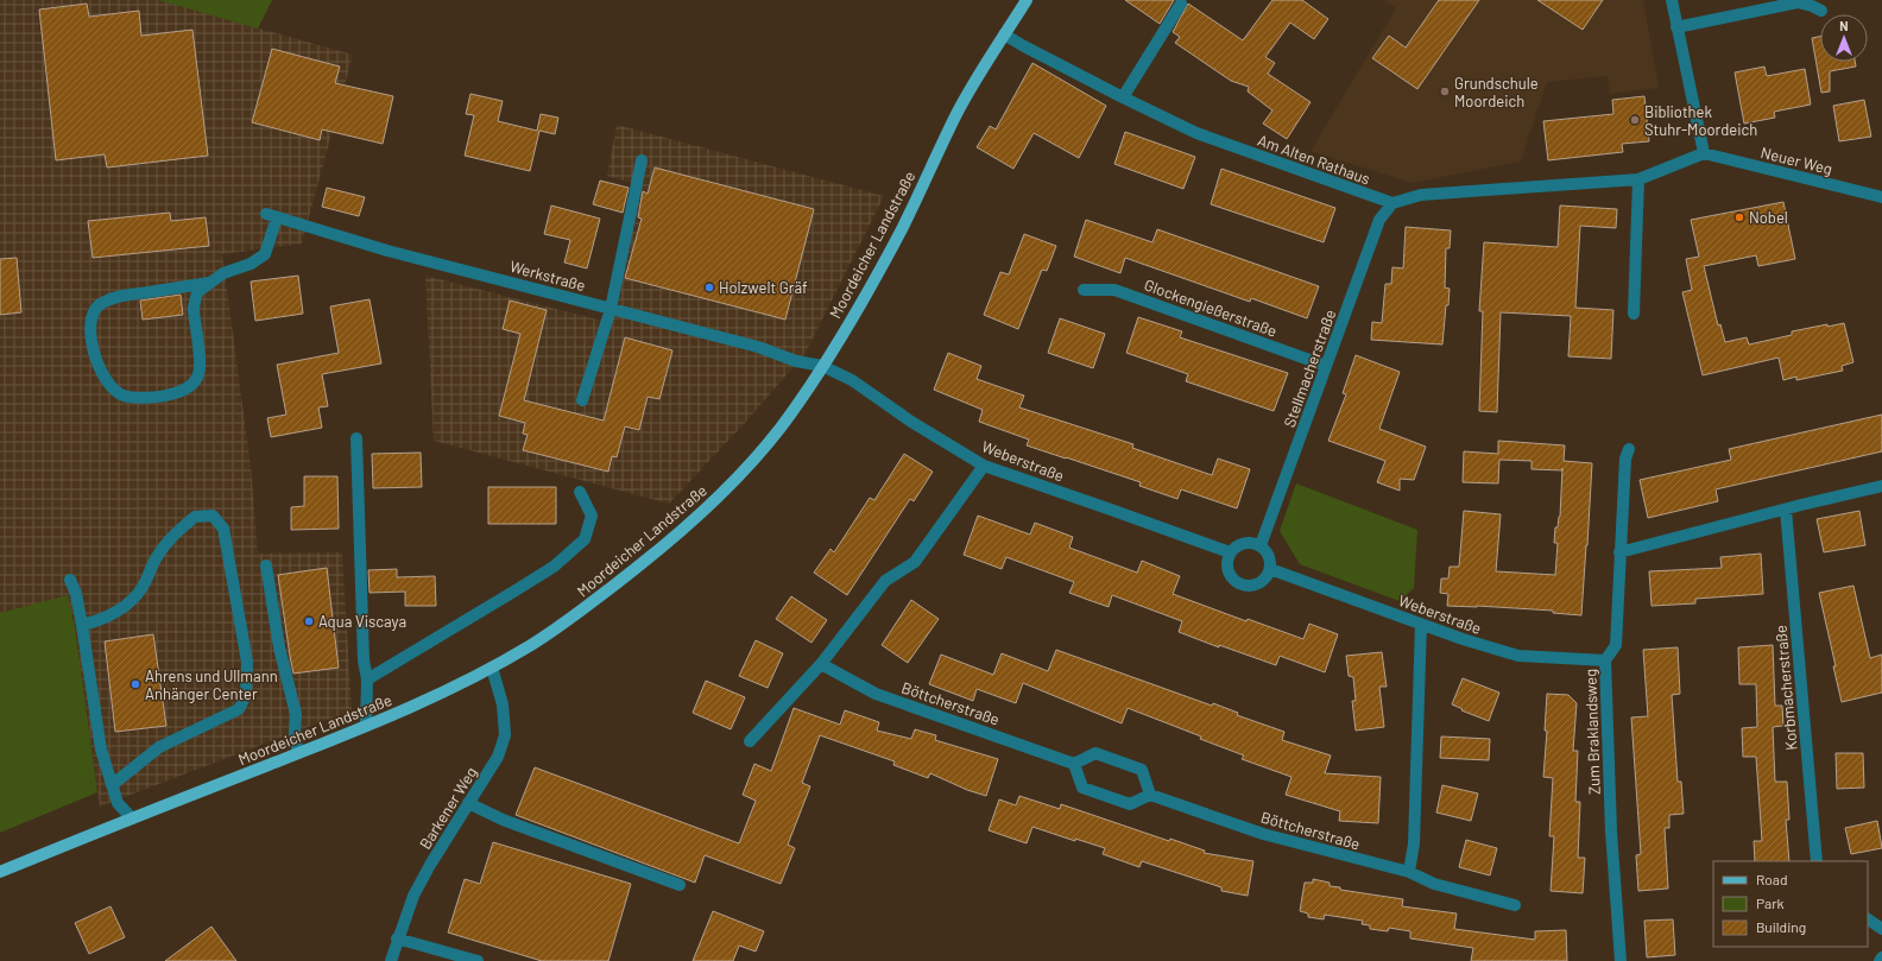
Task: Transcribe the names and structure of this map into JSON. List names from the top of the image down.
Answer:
{
  "streets": {
    "main road": ["Moordeicher Landstraße"],
    "street": [
      "Am Alten Rathaus",
      "Neuer Weg",
      "Werkstraße",
      "Glockengießerstraße",
      "Stellmacherstraße",
      "Weberstraße",
      "Korbmacherstraße",
      "Böttcherstraße",
      "Zum Braklandsweg",
      "Barkener Weg"
    ]
  },
  "crossings": [
    ["Am Alten Rathaus", "Moordeicher Landstraße"],
    ["Am Alten Rathaus", "Stellmacherstraße"],
    ["Moordeicher Landstraße", "Werkstraße"],
    ["Moordeicher Landstraße", "Weberstraße"],
    ["Moordeicher Landstraße", "Barkener Weg"],
    ["Werkstraße", "Weberstraße"],
    ["Glockengießerstraße", "Stellmacherstraße"],
    ["Stellmacherstraße", "Weberstraße"],
    ["Weberstraße", "Zum Braklandsweg"]
  ],
  "places": [
    "Grundschule Moordeich",
    "Bibliothek Stuhr-Moordeich",
    "Nobel",
    "Holzwelt Gräf",
    "Aqua Viscaya",
    "Ahrens und Ullmann Anhänger Center"
  ],
  "legend": ["Road", "Park", "Building"],
  "north": "top"
}
